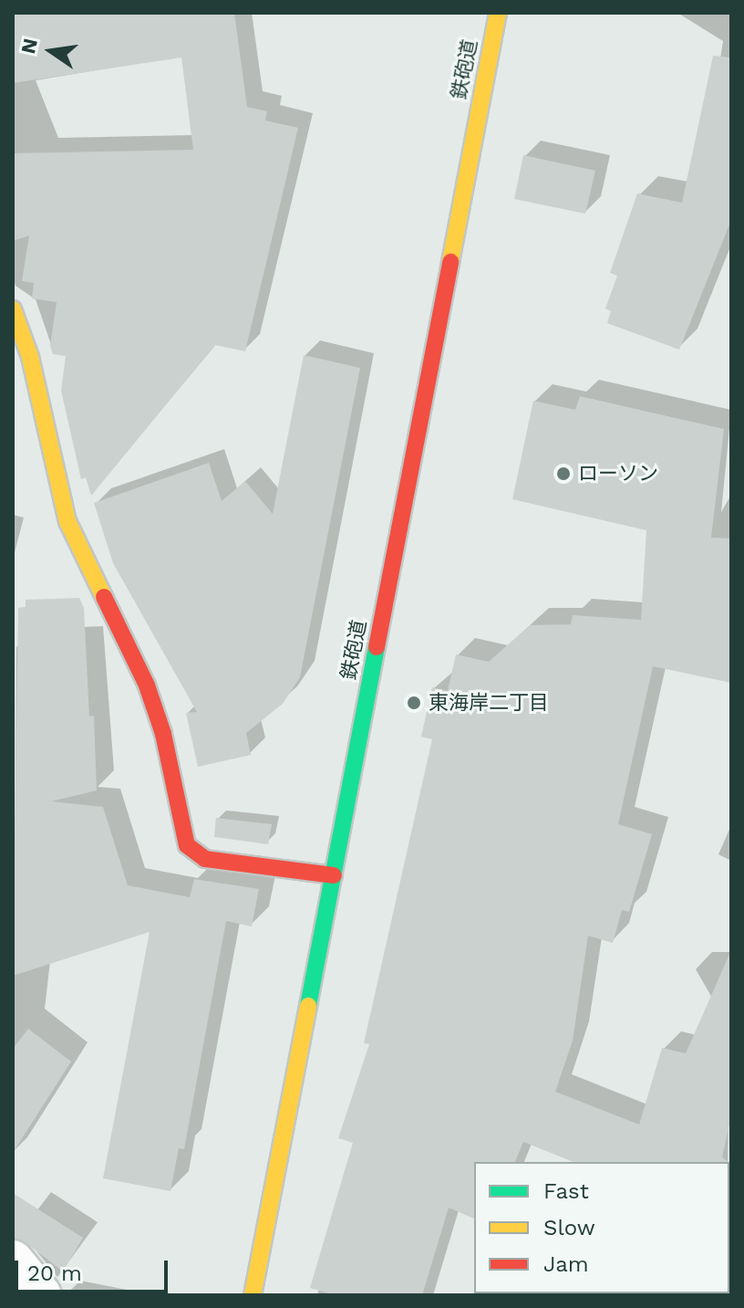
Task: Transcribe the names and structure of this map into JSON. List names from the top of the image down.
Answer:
{
  "streets": {
    "street": ["鉄砲道"]
  },
  "places": ["ローソン", "東海岸二丁目"],
  "legend": ["Fast", "Slow", "Jam"],
  "scale_bar": "20 m",
  "north": "left"
}
